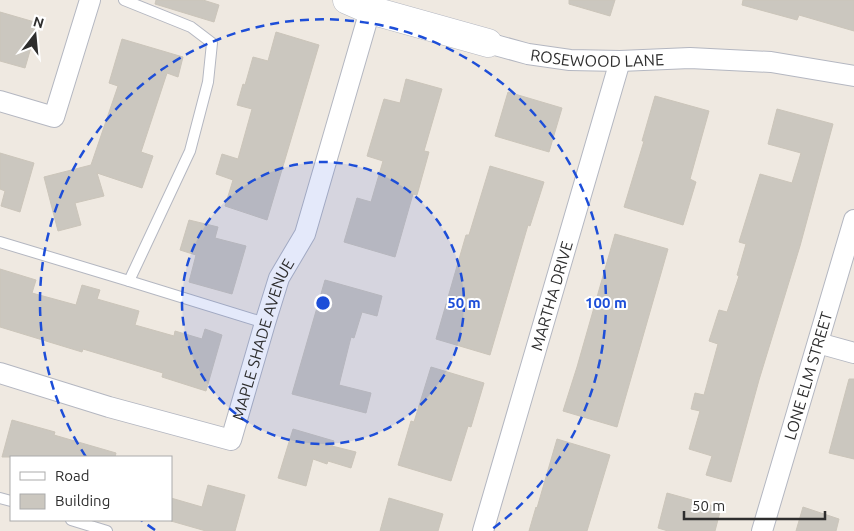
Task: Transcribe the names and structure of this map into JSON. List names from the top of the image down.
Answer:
{
  "streets": {
    "street": [
      "ROSEWOOD LANE",
      "MARTHA DRIVE",
      "MAPLE SHADE AVENUE",
      "LONE ELM STREET"
    ]
  },
  "crossings": [
    ["ROSEWOOD LANE", "MARTHA DRIVE"],
    ["ROSEWOOD LANE", "MAPLE SHADE AVENUE"]
  ],
  "legend": ["Road", "Building"],
  "scale_bar": "50 m",
  "north": "top",
  "rings": ["50 m", "100 m"]
}
